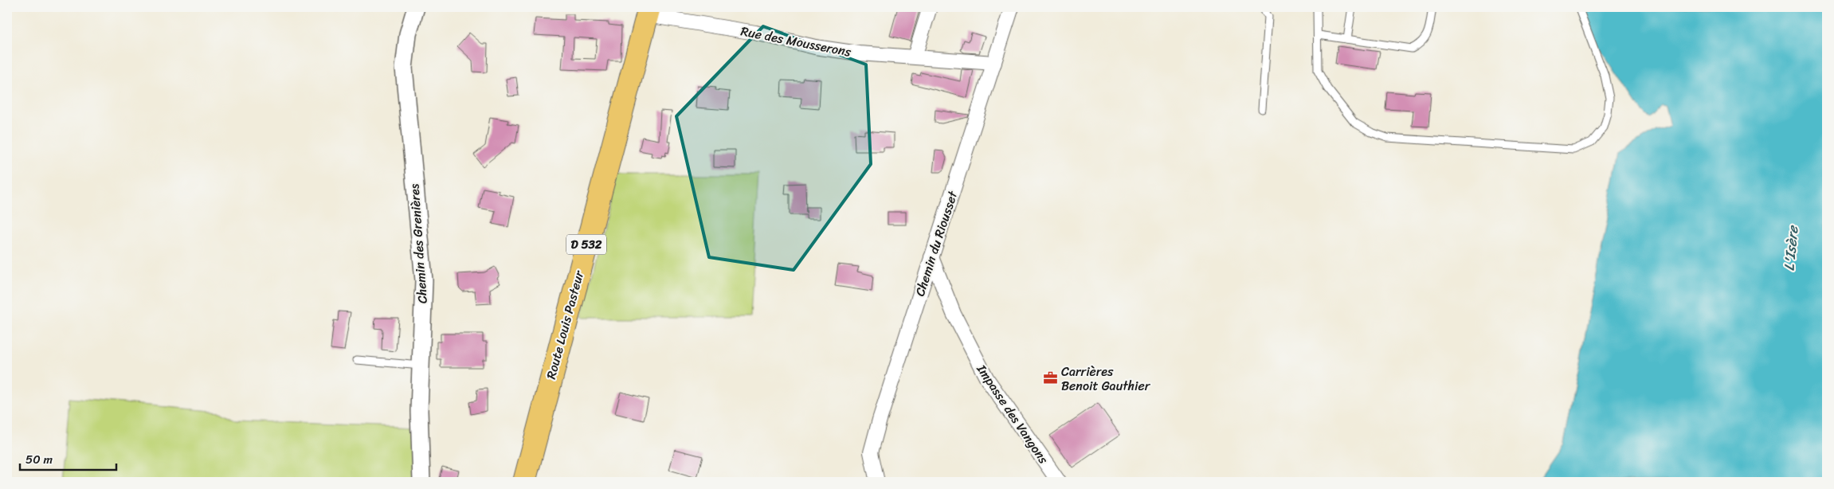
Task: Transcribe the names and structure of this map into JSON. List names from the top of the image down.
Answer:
{
  "streets": {
    "main road": ["D 532", "Route Louis Pasteur"],
    "street": [
      "Rue des Mousserons",
      "Chemin des Grenières",
      "Chemin du Riousset",
      "Impasse des Vangons"
    ]
  },
  "crossings": [
    ["Rue des Mousserons", "Chemin du Riousset"],
    ["Rue des Mousserons", "Route Louis Pasteur"],
    ["Chemin du Riousset", "Impasse des Vangons"]
  ],
  "water": ["L'Isère"],
  "places": {
    "office": ["Carrières Benoit Gauthier"]
  },
  "scale_bar": "50 m"
}
